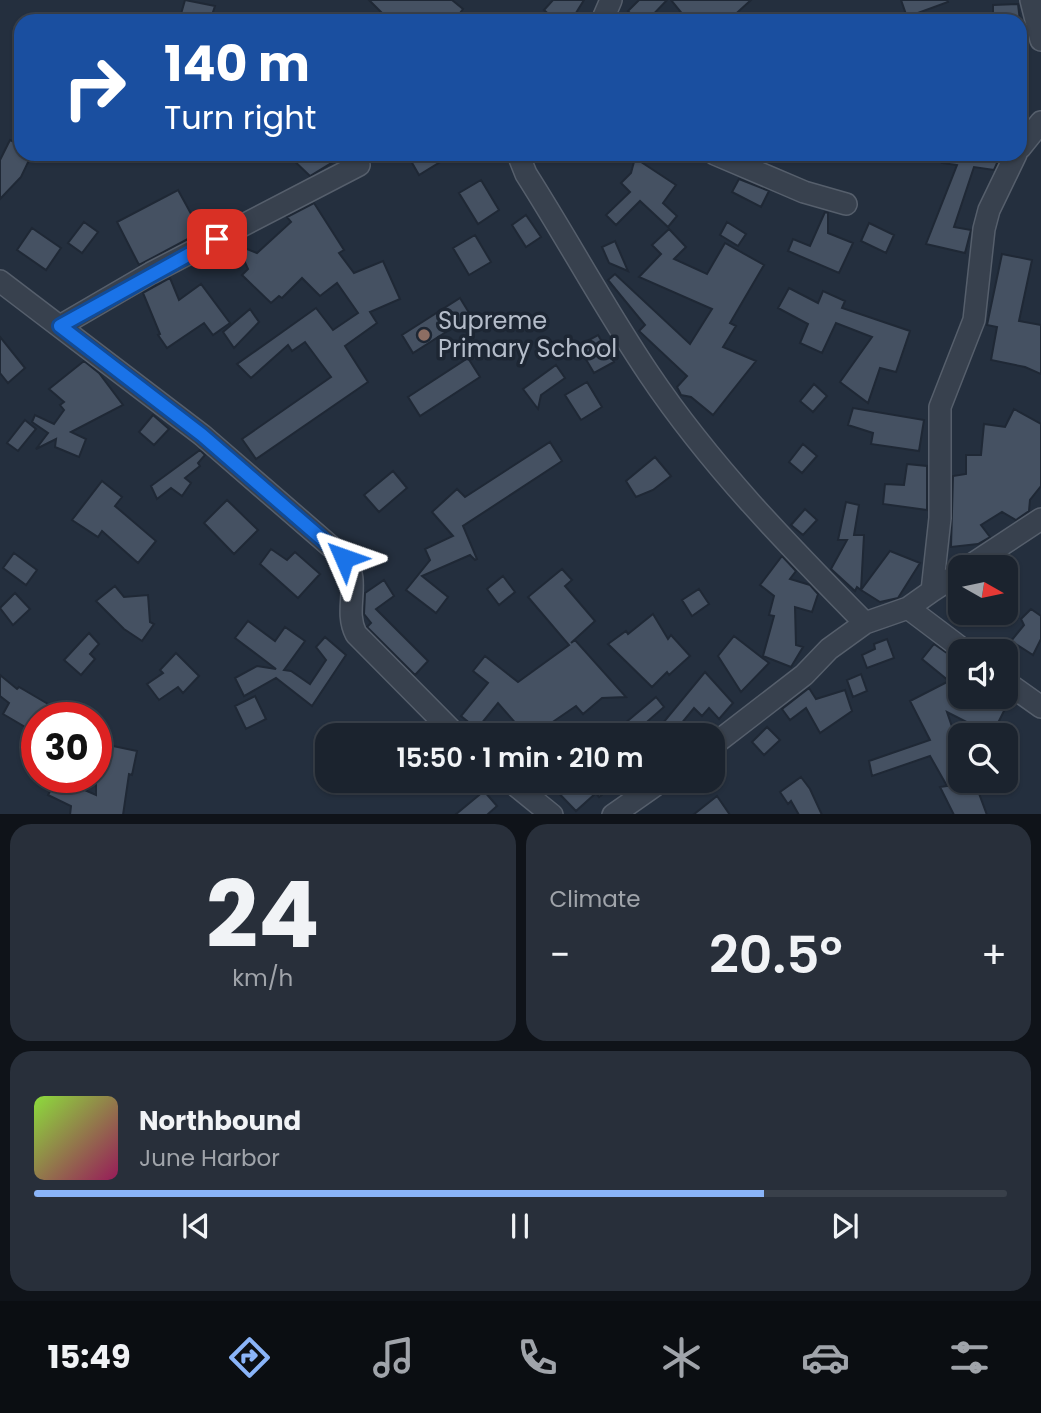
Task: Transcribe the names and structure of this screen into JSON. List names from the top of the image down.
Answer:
{
  "places": ["Supreme Primary School"],
  "north": "right",
  "page": {
    "turn": ["140 m", "Turn right"],
    "limit": "30",
    "trip": "15:50 · 1 min · 210 m",
    "tile": [
      ["24", "km/h"],
      "Climate"
    ],
    "heat": ["−", "20.5°", "+"],
    "song": ["Northbound", "June Harbor"],
    "tabs": "15:49"
  }
}
